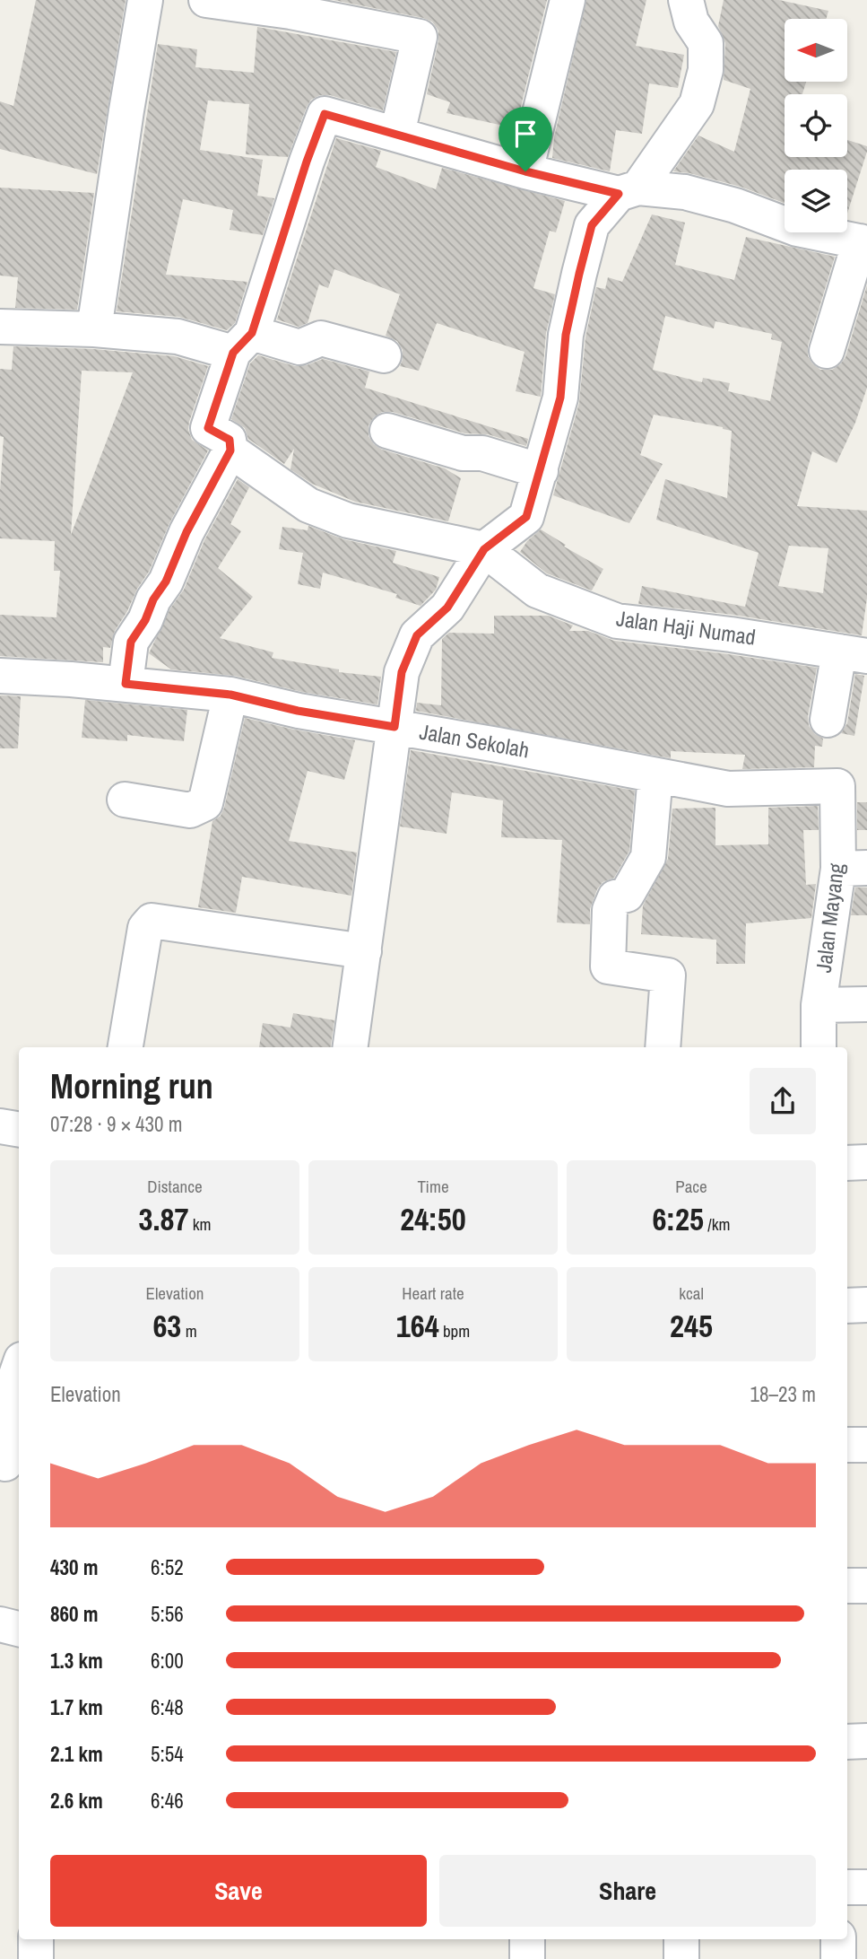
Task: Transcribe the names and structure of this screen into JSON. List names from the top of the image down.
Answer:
{
  "streets": {
    "street": ["Jalan Haji Numad", "Jalan Sekolah", "Jalan Mayang"]
  },
  "crossings": [
    ["Jalan Sekolah", "Jalan Mayang"]
  ],
  "north": "left",
  "page": {
    "heading": ["Morning run", "07:28 · 9 × 430 m"],
    "stats": [
      ["Distance", "3.87 km"],
      ["Time", "24:50"],
      ["Pace", "6:25 /km"],
      ["Elevation", "63 m"],
      ["Heart rate", "164 bpm"],
      ["kcal", "245"]
    ],
    "chart": ["Elevation", "18–23 m"],
    "list": [
      {
        "name": "430 m",
        "note": "6:52"
      },
      {
        "name": "860 m",
        "note": "5:56"
      },
      {
        "name": "1.3 km",
        "note": "6:00"
      },
      {
        "name": "1.7 km",
        "note": "6:48"
      },
      {
        "name": "2.1 km",
        "note": "5:54"
      },
      {
        "name": "2.6 km",
        "note": "6:46"
      }
    ],
    "buttons": ["Save", "Share"]
  }
}
